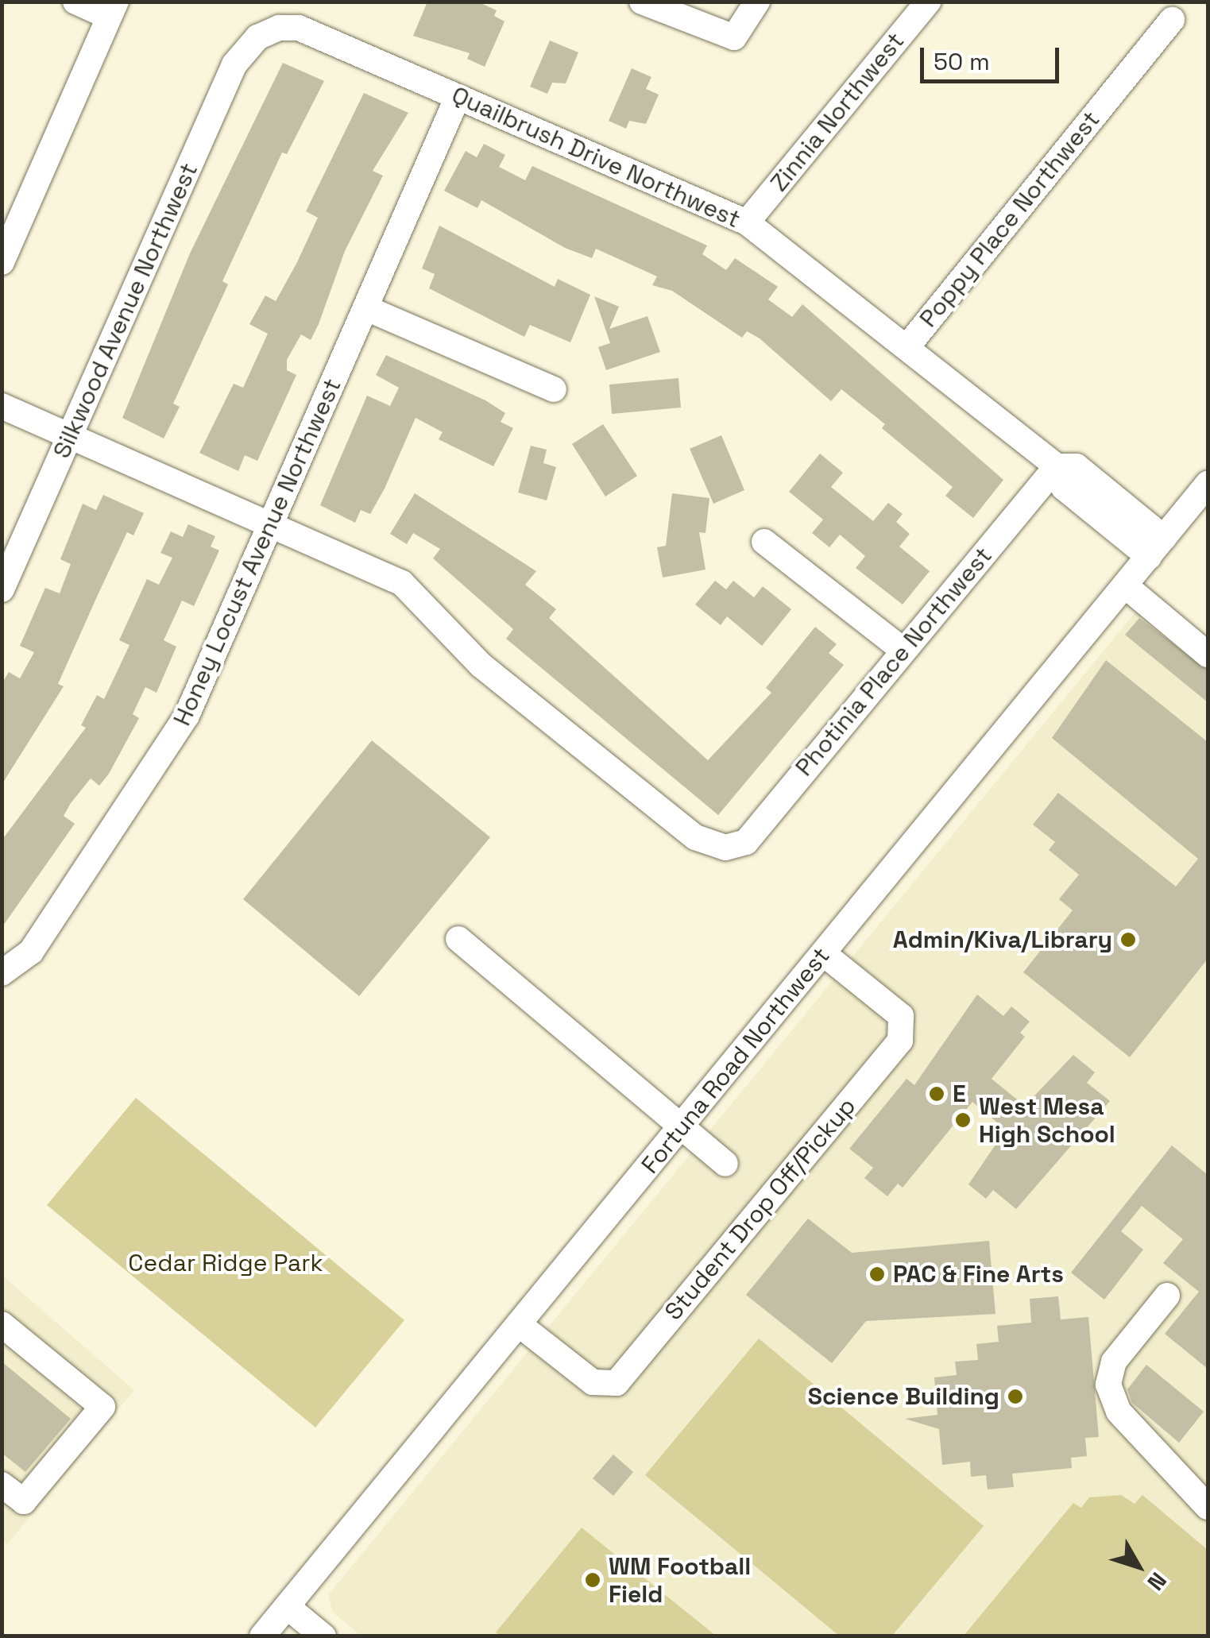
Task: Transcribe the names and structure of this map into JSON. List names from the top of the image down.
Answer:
{
  "streets": {
    "street": [
      "Zinnia Northwest",
      "Quailbrush Drive Northwest",
      "Poppy Place Northwest",
      "Silkwood Avenue Northwest",
      "Honey Locust Avenue Northwest",
      "Photinia Place Northwest",
      "Fortuna Road Northwest",
      "Student Drop Off/Pickup"
    ]
  },
  "crossings": [
    ["Zinnia Northwest", "Quailbrush Drive Northwest"],
    ["Quailbrush Drive Northwest", "Poppy Place Northwest"],
    ["Quailbrush Drive Northwest", "Silkwood Avenue Northwest"],
    ["Quailbrush Drive Northwest", "Honey Locust Avenue Northwest"],
    ["Quailbrush Drive Northwest", "Photinia Place Northwest"],
    ["Quailbrush Drive Northwest", "Fortuna Road Northwest"],
    ["Honey Locust Avenue Northwest", "Photinia Place Northwest"],
    ["Fortuna Road Northwest", "Student Drop Off/Pickup"]
  ],
  "parks": ["Cedar Ridge Park"],
  "places": [
    "Admin/Kiva/Library",
    "E",
    "West Mesa High School",
    "PAC & Fine Arts",
    "Science Building",
    "WM Football Field"
  ],
  "scale_bar": "50 m",
  "north": "bottom right"
}
